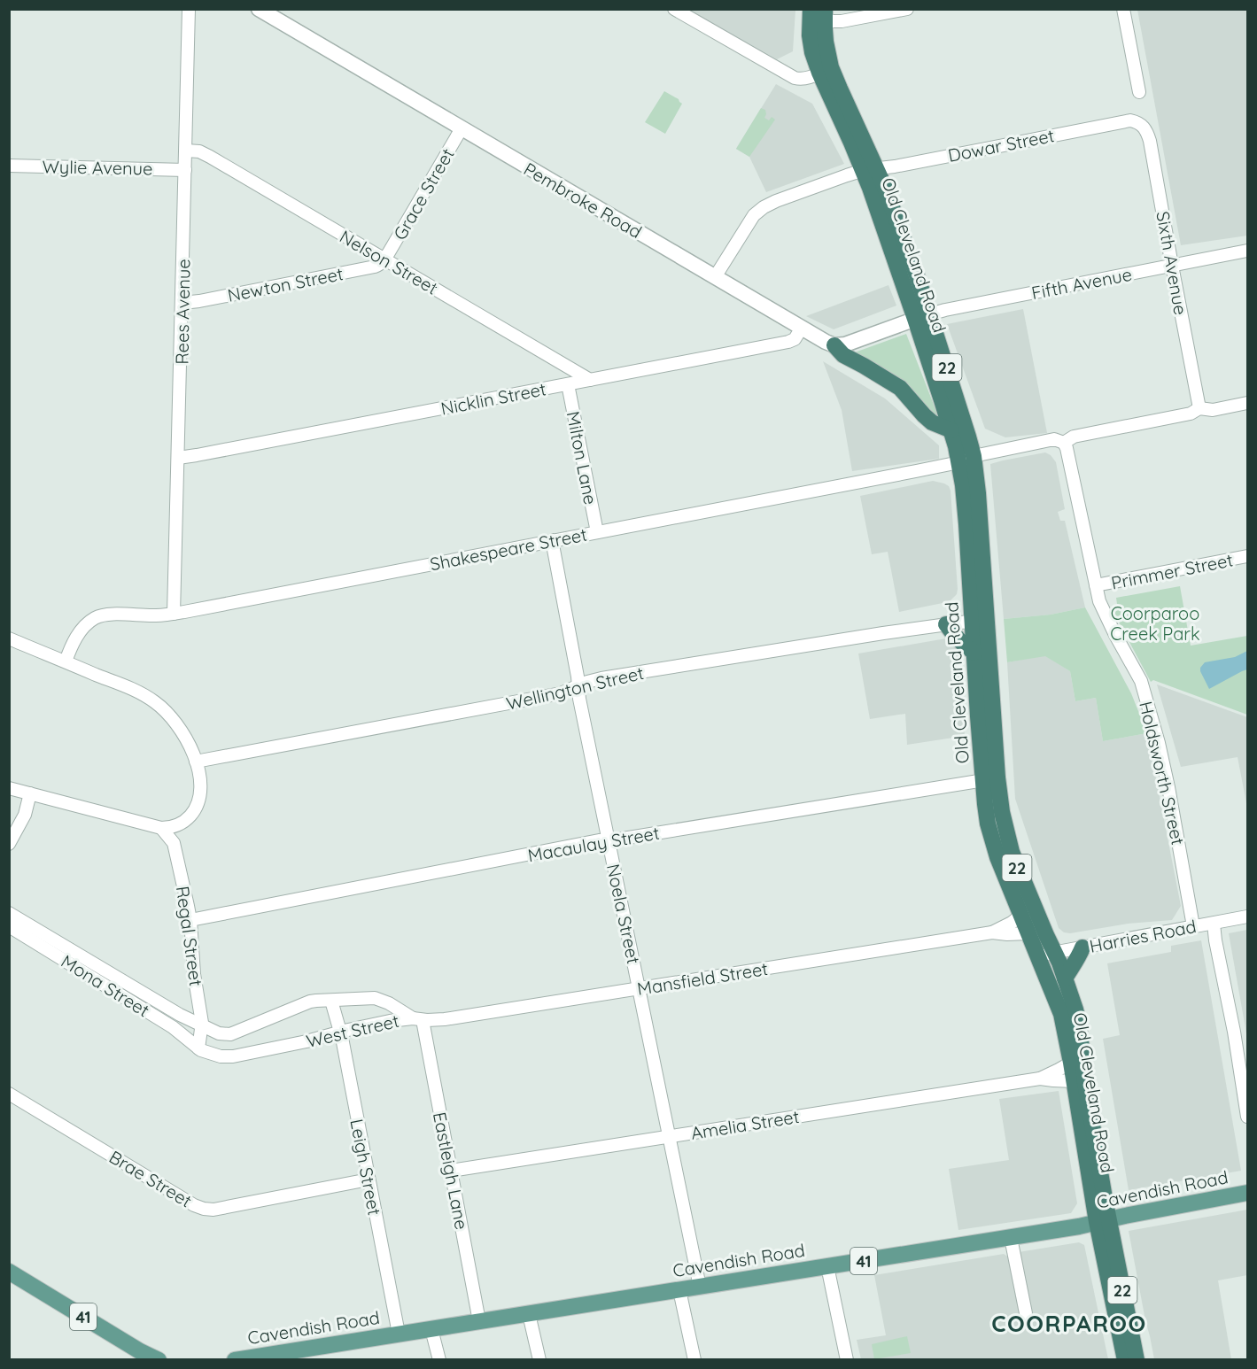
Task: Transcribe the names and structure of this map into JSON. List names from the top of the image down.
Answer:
{
  "streets": {
    "highway": ["Old Cleveland Road", "22"],
    "main road": ["Cavendish Road", "41"],
    "street": [
      "Dowar Street",
      "Wylie Avenue",
      "Grace Street",
      "Pembroke Road",
      "Nelson Street",
      "Sixth Avenue",
      "Fifth Avenue",
      "Newton Street",
      "Rees Avenue",
      "Nicklin Street",
      "Milton Lane",
      "Shakespeare Street",
      "Primmer Street",
      "Wellington Street",
      "Holdsworth Street",
      "Macaulay Street",
      "Noela Street",
      "Regal Street",
      "Harries Road",
      "Mansfield Street",
      "Mona Street",
      "West Street",
      "Amelia Street",
      "Leigh Street",
      "Eastleigh Lane",
      "Brae Street"
    ]
  },
  "crossings": [
    ["Dowar Street", "Pembroke Road"],
    ["Dowar Street", "Old Cleveland Road"],
    ["Dowar Street", "Sixth Avenue"],
    ["Wylie Avenue", "Rees Avenue"],
    ["Grace Street", "Pembroke Road"],
    ["Grace Street", "Nelson Street"],
    ["Grace Street", "Newton Street"],
    ["Pembroke Road", "Nicklin Street"],
    ["Old Cleveland Road", "Fifth Avenue"],
    ["Old Cleveland Road", "Shakespeare Street"],
    ["Old Cleveland Road", "Wellington Street"],
    ["Old Cleveland Road", "Macaulay Street"],
    ["Old Cleveland Road", "Harries Road"],
    ["Old Cleveland Road", "Mansfield Street"],
    ["Old Cleveland Road", "Amelia Street"],
    ["Old Cleveland Road", "Cavendish Road"],
    ["Nelson Street", "Newton Street"],
    ["Nelson Street", "Rees Avenue"],
    ["Nelson Street", "Nicklin Street"],
    ["Sixth Avenue", "Fifth Avenue"],
    ["Newton Street", "Rees Avenue"],
    ["Rees Avenue", "Nicklin Street"],
    ["Rees Avenue", "Shakespeare Street"],
    ["Nicklin Street", "Milton Lane"],
    ["Milton Lane", "Shakespeare Street"],
    ["Shakespeare Street", "Holdsworth Street"],
    ["Shakespeare Street", "Noela Street"],
    ["Primmer Street", "Holdsworth Street"],
    ["Wellington Street", "Noela Street"],
    ["Holdsworth Street", "Harries Road"],
    ["Macaulay Street", "Noela Street"],
    ["Macaulay Street", "Regal Street"],
    ["Noela Street", "Mansfield Street"],
    ["Noela Street", "Amelia Street"],
    ["Noela Street", "Cavendish Road"],
    ["Regal Street", "Mona Street"],
    ["Regal Street", "West Street"],
    ["Mansfield Street", "West Street"],
    ["Mansfield Street", "Eastleigh Lane"],
    ["Mona Street", "West Street"],
    ["West Street", "Leigh Street"],
    ["West Street", "Eastleigh Lane"],
    ["Amelia Street", "Eastleigh Lane"],
    ["Leigh Street", "Brae Street"],
    ["Leigh Street", "Cavendish Road"],
    ["Eastleigh Lane", "Cavendish Road"]
  ],
  "districts": ["COORPAROO"],
  "parks": ["Coorparoo Creek Park"]
}
